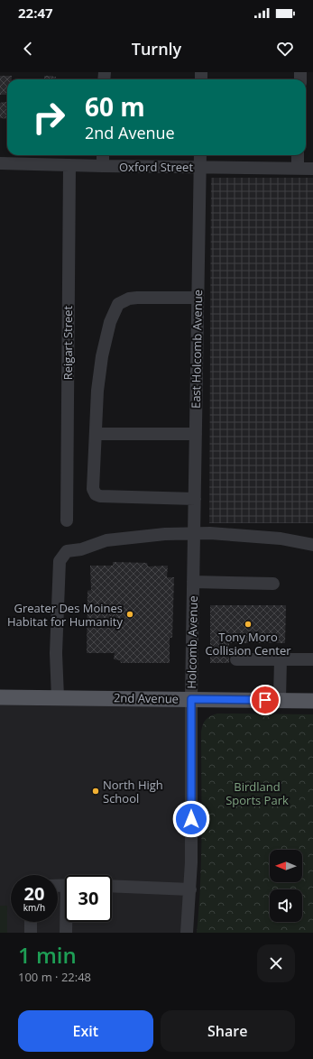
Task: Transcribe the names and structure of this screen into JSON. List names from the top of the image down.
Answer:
{
  "streets": {
    "main road": ["2nd Avenue"],
    "street": [
      "Oxford Street",
      "Reigart Street",
      "East Holcomb Avenue",
      "Holcomb Avenue"
    ]
  },
  "crossings": [
    ["Oxford Street", "Reigart Street"],
    ["Oxford Street", "East Holcomb Avenue"],
    ["East Holcomb Avenue", "Holcomb Avenue"],
    ["Holcomb Avenue", "2nd Avenue"]
  ],
  "parks": ["Birdland Sports Park"],
  "places": ["Greater Des Moines Habitat for Humanity", "Tony Moro Collision Center", "North High School"],
  "north": "left",
  "page": {
    "status": "22:47",
    "header": "Turnly",
    "turn": ["60 m", "2nd Avenue"],
    "speed": "20 km/h",
    "limit": "30",
    "heading": ["1 min", "100 m · 22:48"],
    "buttons": ["Exit", "Share"]
  }
}
